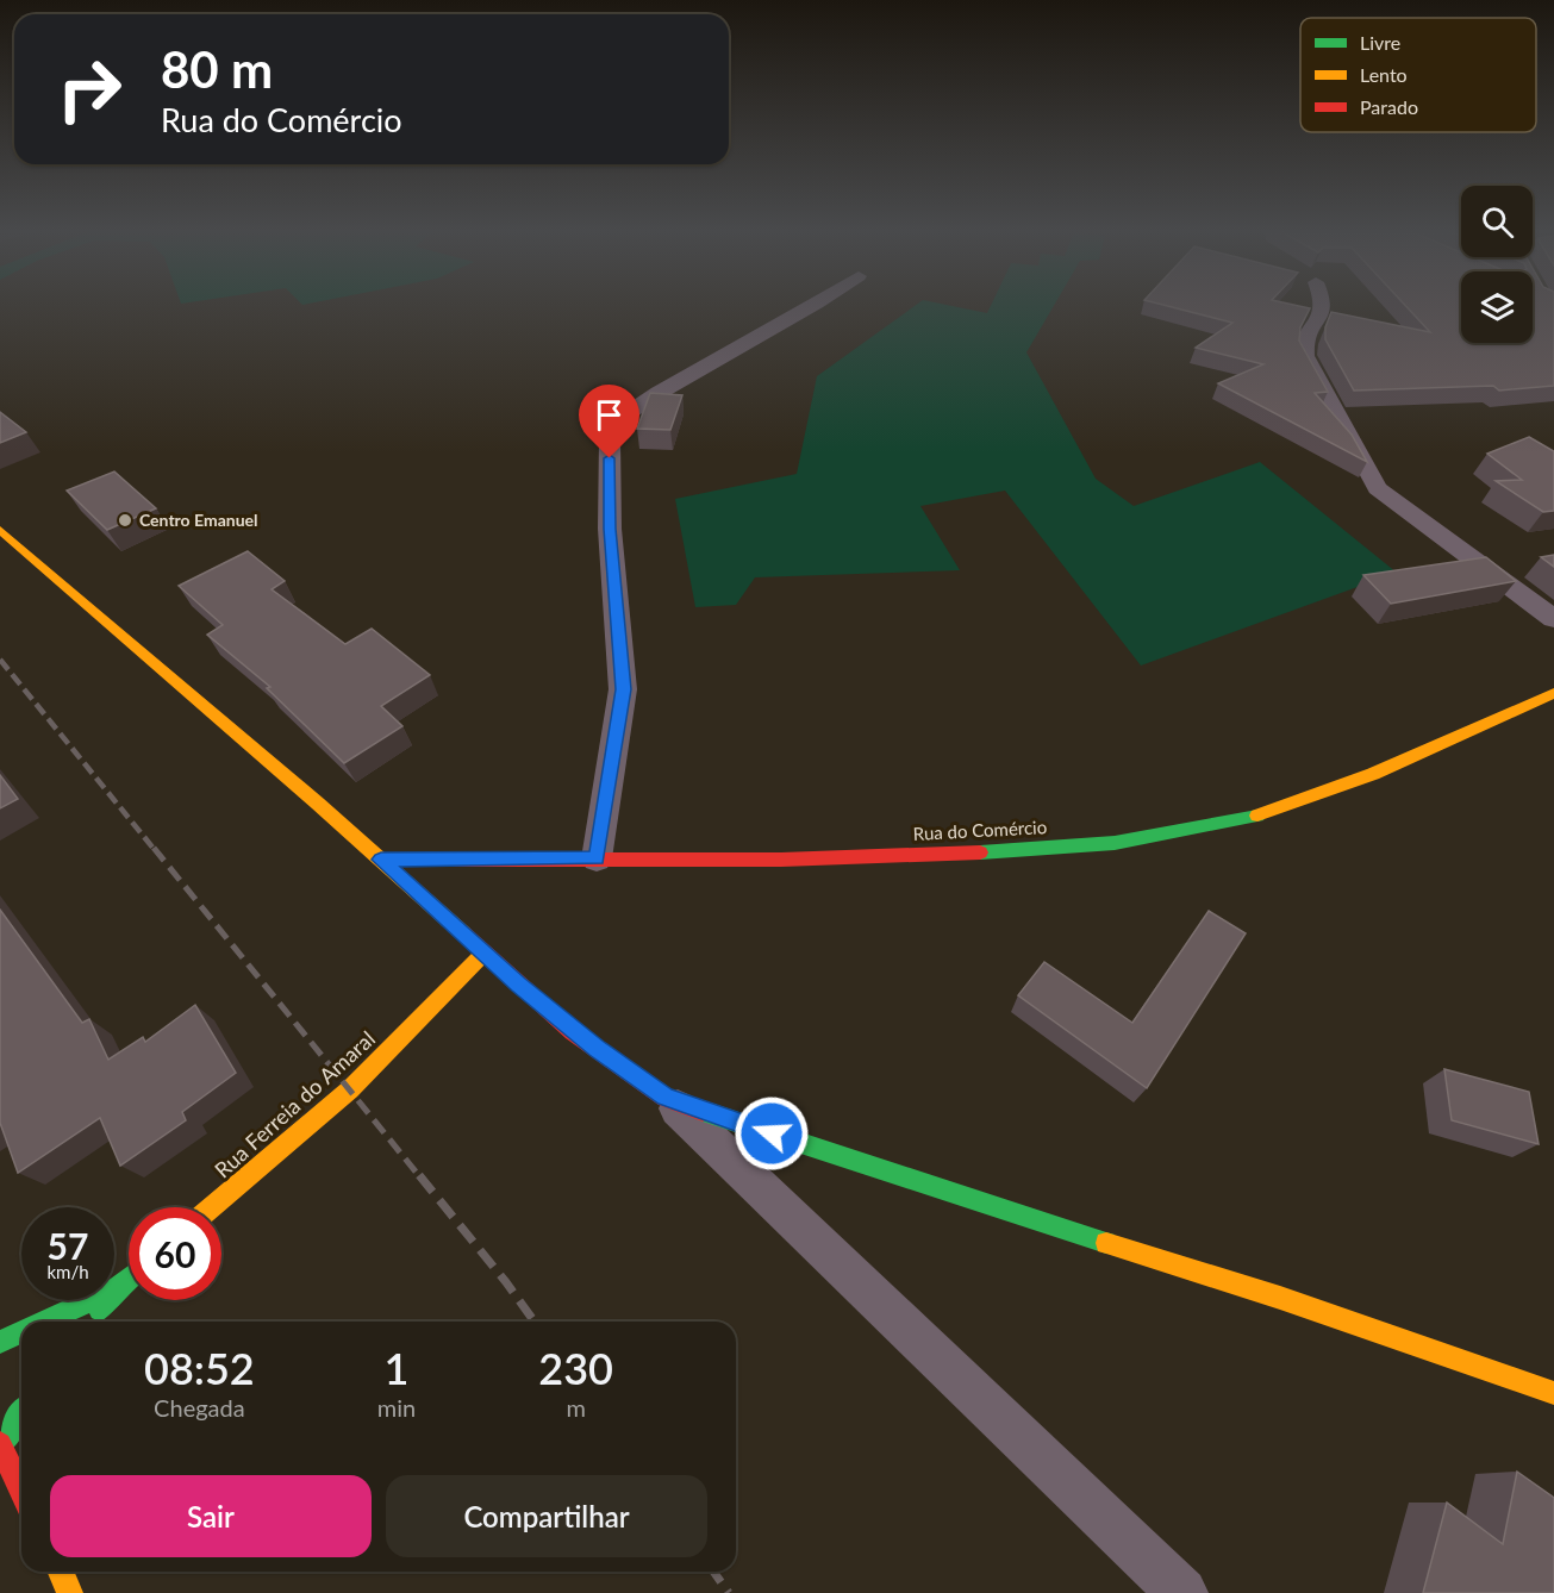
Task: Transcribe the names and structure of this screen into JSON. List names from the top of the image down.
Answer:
{
  "streets": {
    "main road": ["Rua do Comércio", "Rua Ferreia do Amaral"]
  },
  "places": ["Centro Emanuel"],
  "legend": ["Livre", "Lento", "Parado"],
  "page": {
    "turn": ["80 m", "Rua do Comércio"],
    "speed": "57 km/h",
    "limit": "60",
    "eta": [
      "08:52",
      "Chegada",
      "1",
      "min",
      "230",
      "m"
    ],
    "buttons": ["Sair", "Compartilhar"]
  }
}
